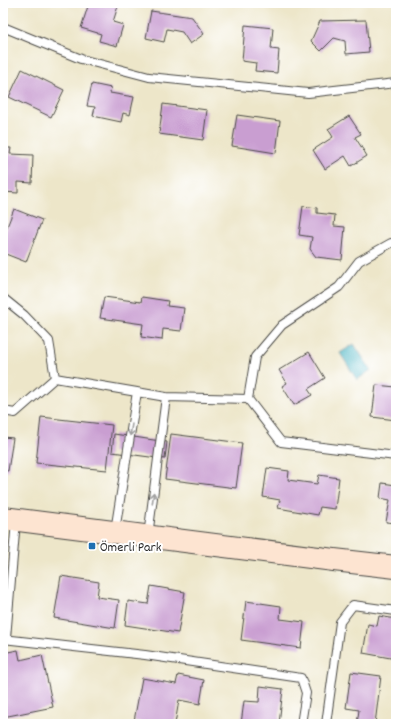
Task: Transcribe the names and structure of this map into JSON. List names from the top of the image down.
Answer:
{
  "places": {
    "transit": ["Ömerli Park"]
  }
}
